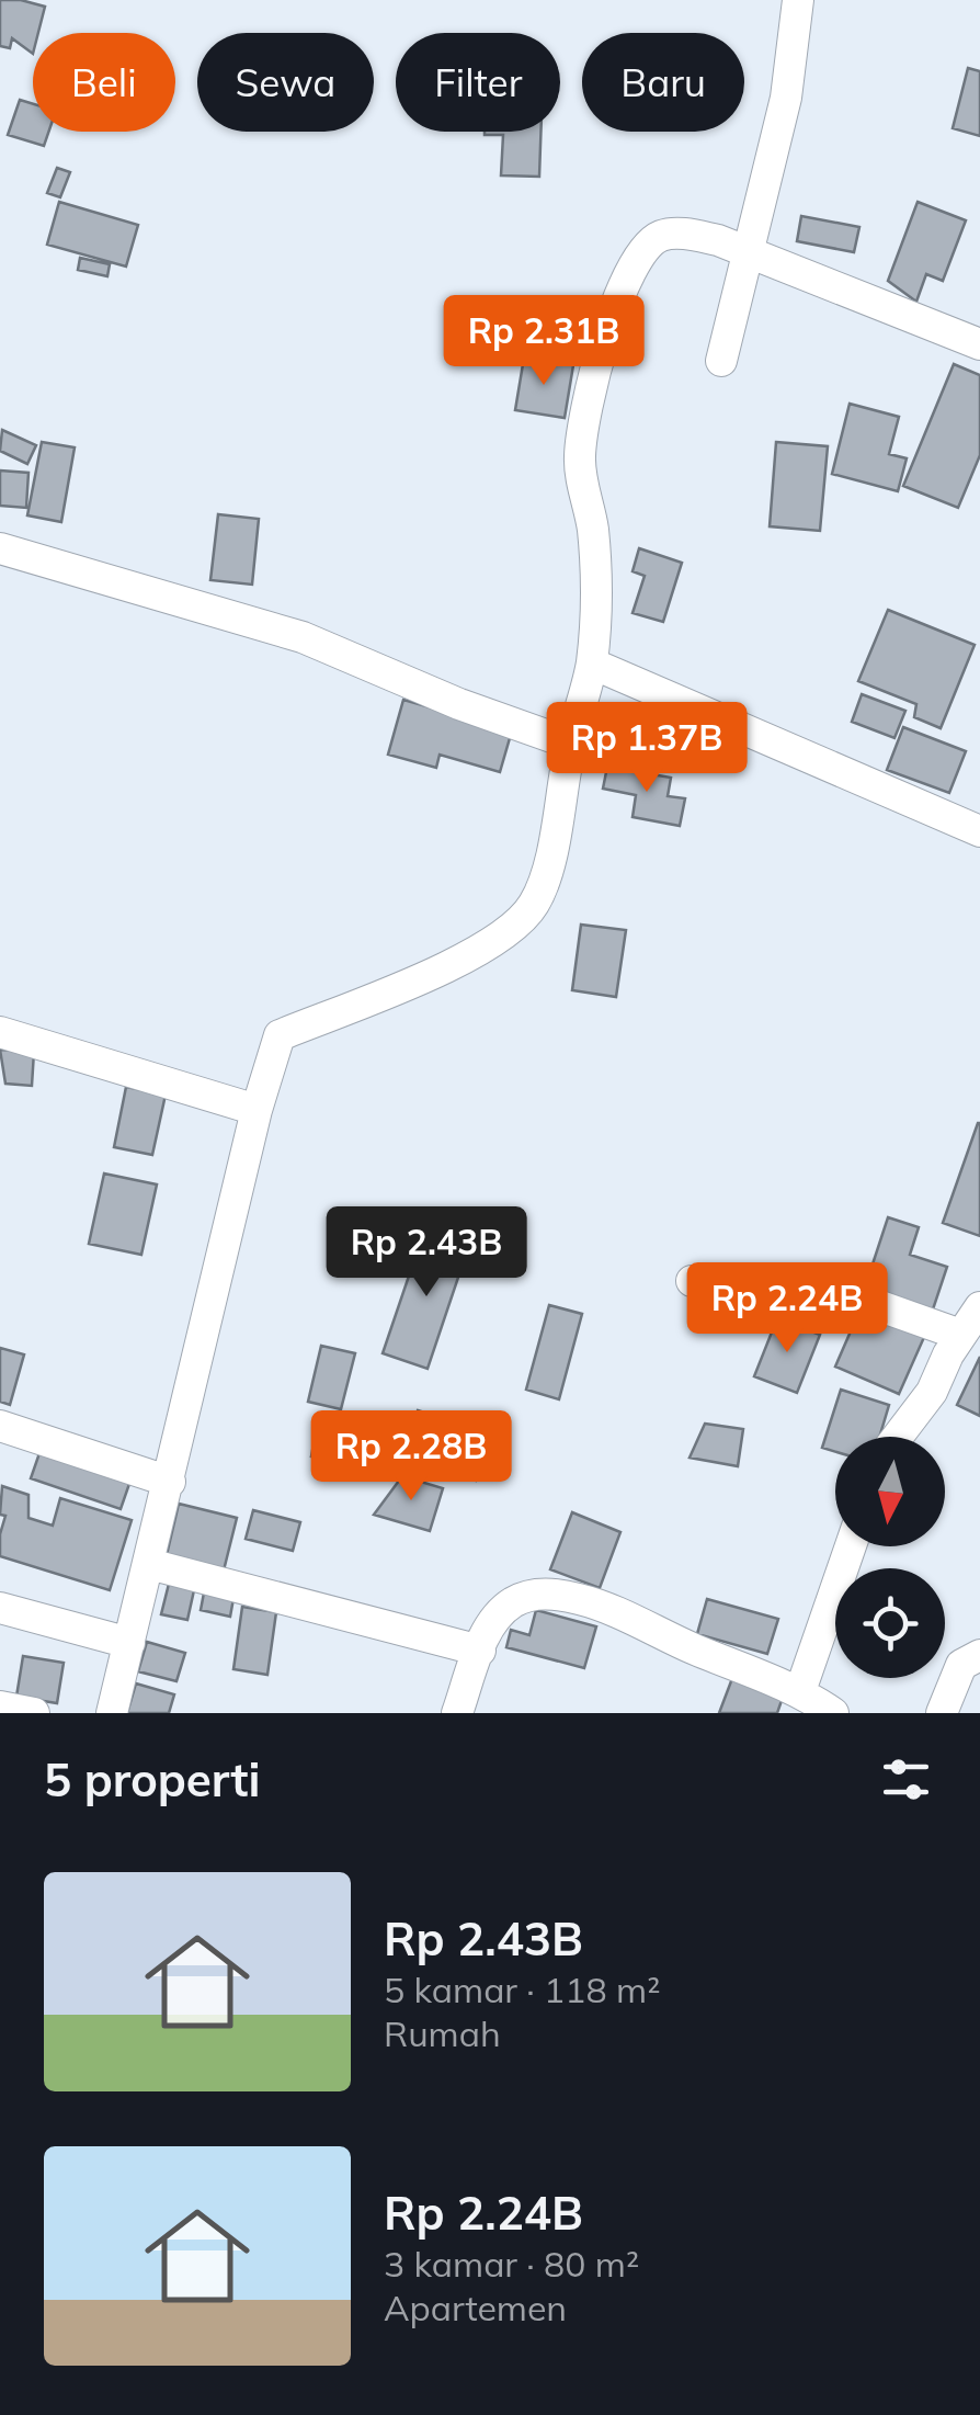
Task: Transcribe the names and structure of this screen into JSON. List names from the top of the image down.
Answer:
{
  "north": "bottom",
  "page": {
    "chip": [
      "Beli",
      "Sewa",
      "Filter",
      "Baru"
    ],
    "price": [
      "Rp 2.31B",
      "Rp 1.37B",
      "Rp 2.43B",
      "Rp 2.24B",
      "Rp 2.28B"
    ],
    "heading": "5 properti",
    "list": [
      {
        "name": "Rp 2.43B",
        "note": "5 kamar · 118 m² · Rumah"
      },
      {
        "name": "Rp 2.24B",
        "note": "3 kamar · 80 m² · Apartemen"
      }
    ]
  }
}
